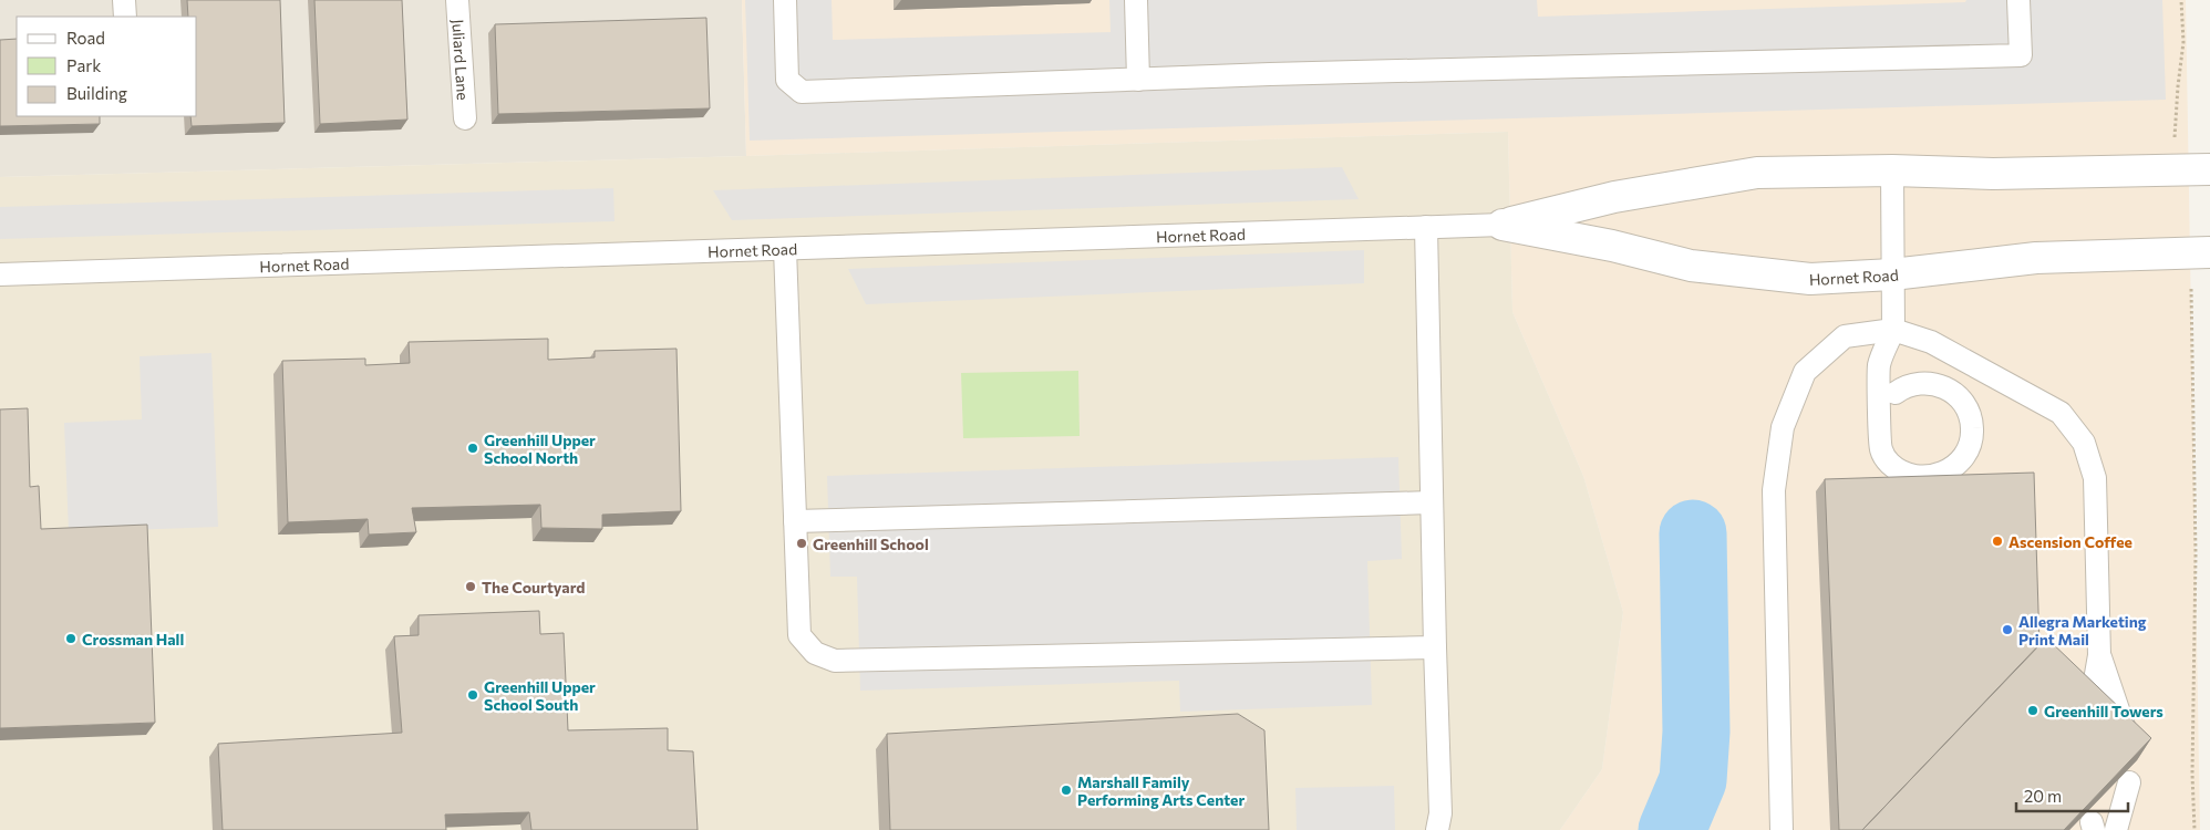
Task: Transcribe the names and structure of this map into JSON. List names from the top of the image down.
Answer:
{
  "streets": {
    "street": ["Hornet Road"],
    "lane": ["Juliard Lane"]
  },
  "places": [
    "Greenhill Upper School North",
    "Ascension Coffee",
    "Greenhill School",
    "The Courtyard",
    "Allegra Marketing Print Mail",
    "Crossman Hall",
    "Greenhill Upper School South",
    "Greenhill Towers",
    "Marshall Family Performing Arts Center"
  ],
  "legend": ["Road", "Park", "Building"],
  "scale_bar": "20 m"
}
